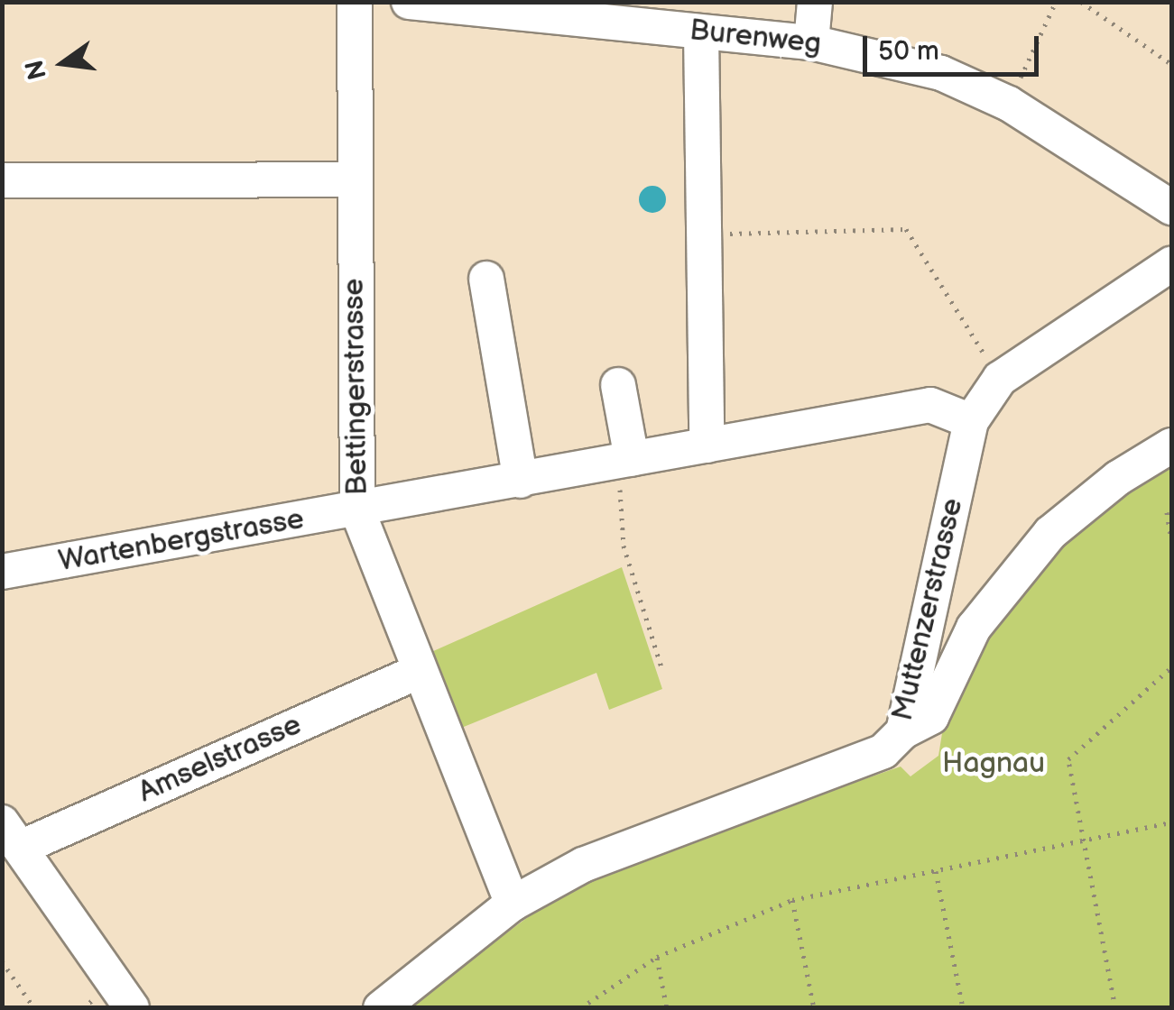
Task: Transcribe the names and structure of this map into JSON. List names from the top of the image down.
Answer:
{
  "streets": {
    "street": [
      "Burenweg",
      "Bettingerstrasse",
      "Wartenbergstrasse",
      "Muttenzerstrasse",
      "Amselstrasse"
    ]
  },
  "crossings": [
    ["Bettingerstrasse", "Wartenbergstrasse"],
    ["Bettingerstrasse", "Muttenzerstrasse"],
    ["Bettingerstrasse", "Amselstrasse"],
    ["Wartenbergstrasse", "Muttenzerstrasse"]
  ],
  "parks": ["Hagnau"],
  "scale_bar": "50 m",
  "north": "left"
}
